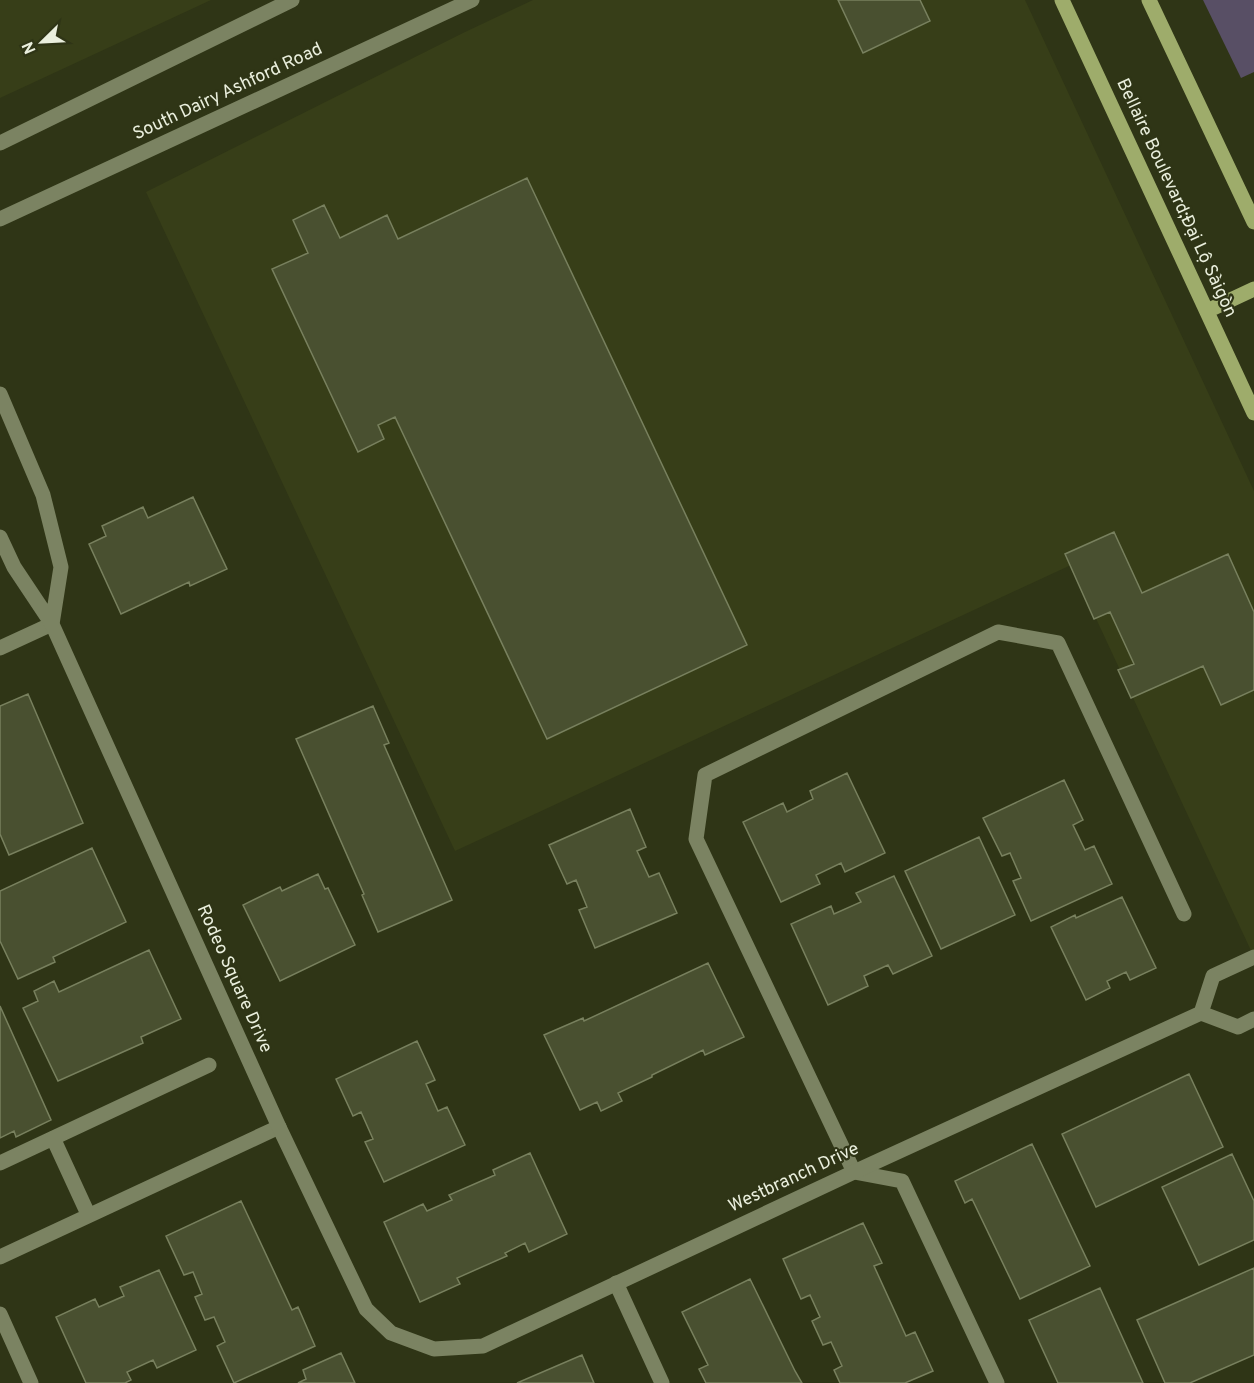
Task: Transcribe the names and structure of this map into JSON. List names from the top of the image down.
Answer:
{
  "streets": {
    "main road": ["Bellaire Boulevard;Đại Lộ Sàigòn"],
    "street": ["South Dairy Ashford Road", "Rodeo Square Drive", "Westbranch Drive"]
  },
  "crossings": [
    ["Rodeo Square Drive", "Westbranch Drive"]
  ],
  "north": "bottom left"
}
